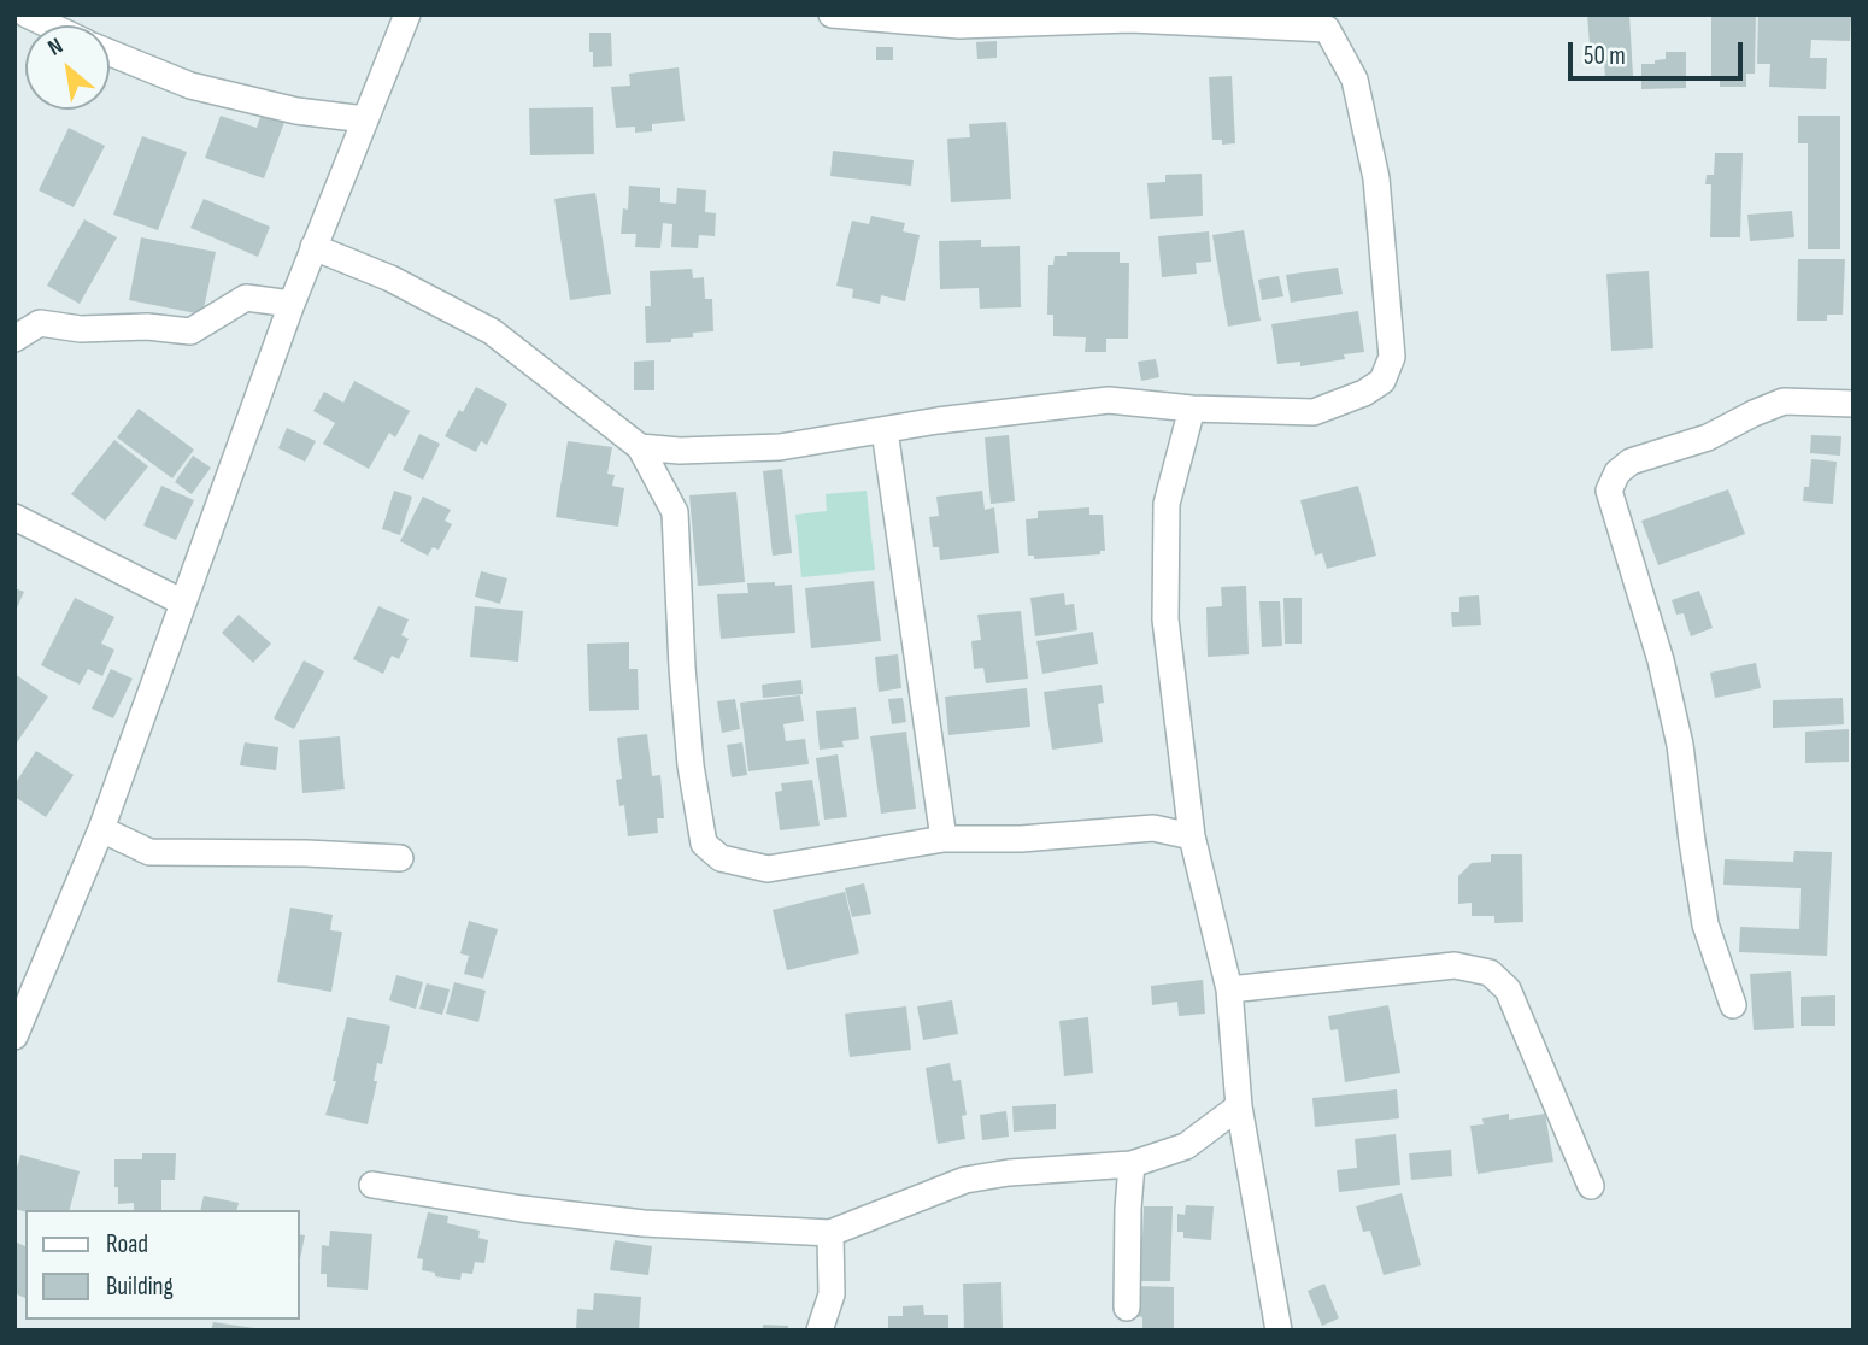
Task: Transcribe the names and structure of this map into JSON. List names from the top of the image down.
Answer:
{
  "legend": ["Road", "Building"],
  "scale_bar": "50 m",
  "north": "top left"
}
